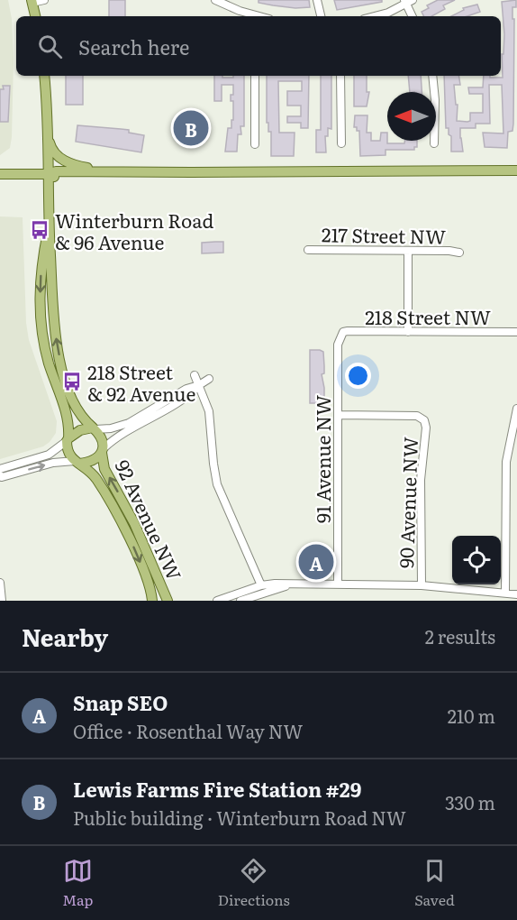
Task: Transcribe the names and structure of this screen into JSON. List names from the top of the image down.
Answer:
{
  "streets": {
    "main road": ["92 Avenue NW"],
    "street": [
      "217 Street NW",
      "218 Street NW",
      "91 Avenue NW",
      "90 Avenue NW"
    ]
  },
  "crossings": [
    ["218 Street NW", "91 Avenue NW"],
    ["91 Avenue NW", "90 Avenue NW"]
  ],
  "places": {
    "bus stop": ["Winterburn Road & 96 Avenue", "218 Street & 92 Avenue"]
  },
  "north": "left",
  "page": {
    "search": "Search here",
    "pins": ["B", "A"],
    "heading": ["Nearby", "2 results"],
    "list": [
      {
        "mark": "A",
        "name": "Snap SEO",
        "note": "Office · Rosenthal Way NW",
        "value": "210 m"
      },
      {
        "mark": "B",
        "name": "Lewis Farms Fire Station #29",
        "note": "Public building · Winterburn Road NW",
        "value": "330 m"
      }
    ],
    "nav": ["Map", "Directions", "Saved"]
  }
}
